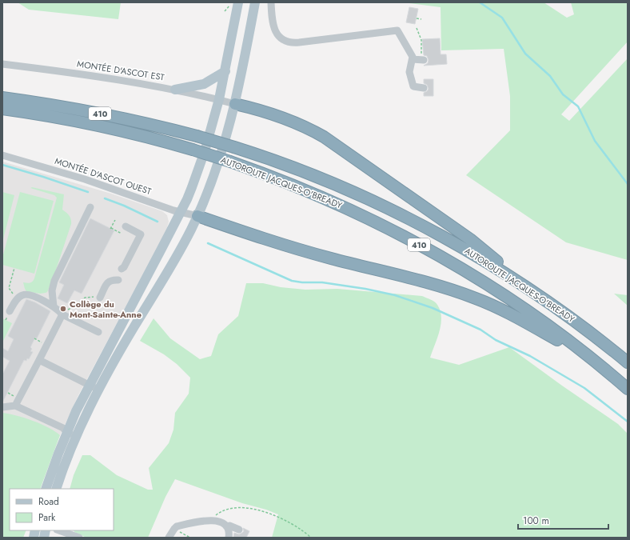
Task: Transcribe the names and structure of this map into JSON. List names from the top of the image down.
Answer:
{
  "streets": {
    "highway": ["410", "AUTOROUTE JACQUES-O'BREADY"],
    "street": ["MONTÉE D'ASCOT EST", "MONTÉE D'ASCOT OUEST"]
  },
  "places": ["Collège du Mont-Sainte-Anne"],
  "legend": ["Road", "Park"],
  "scale_bar": "100 m"
}
